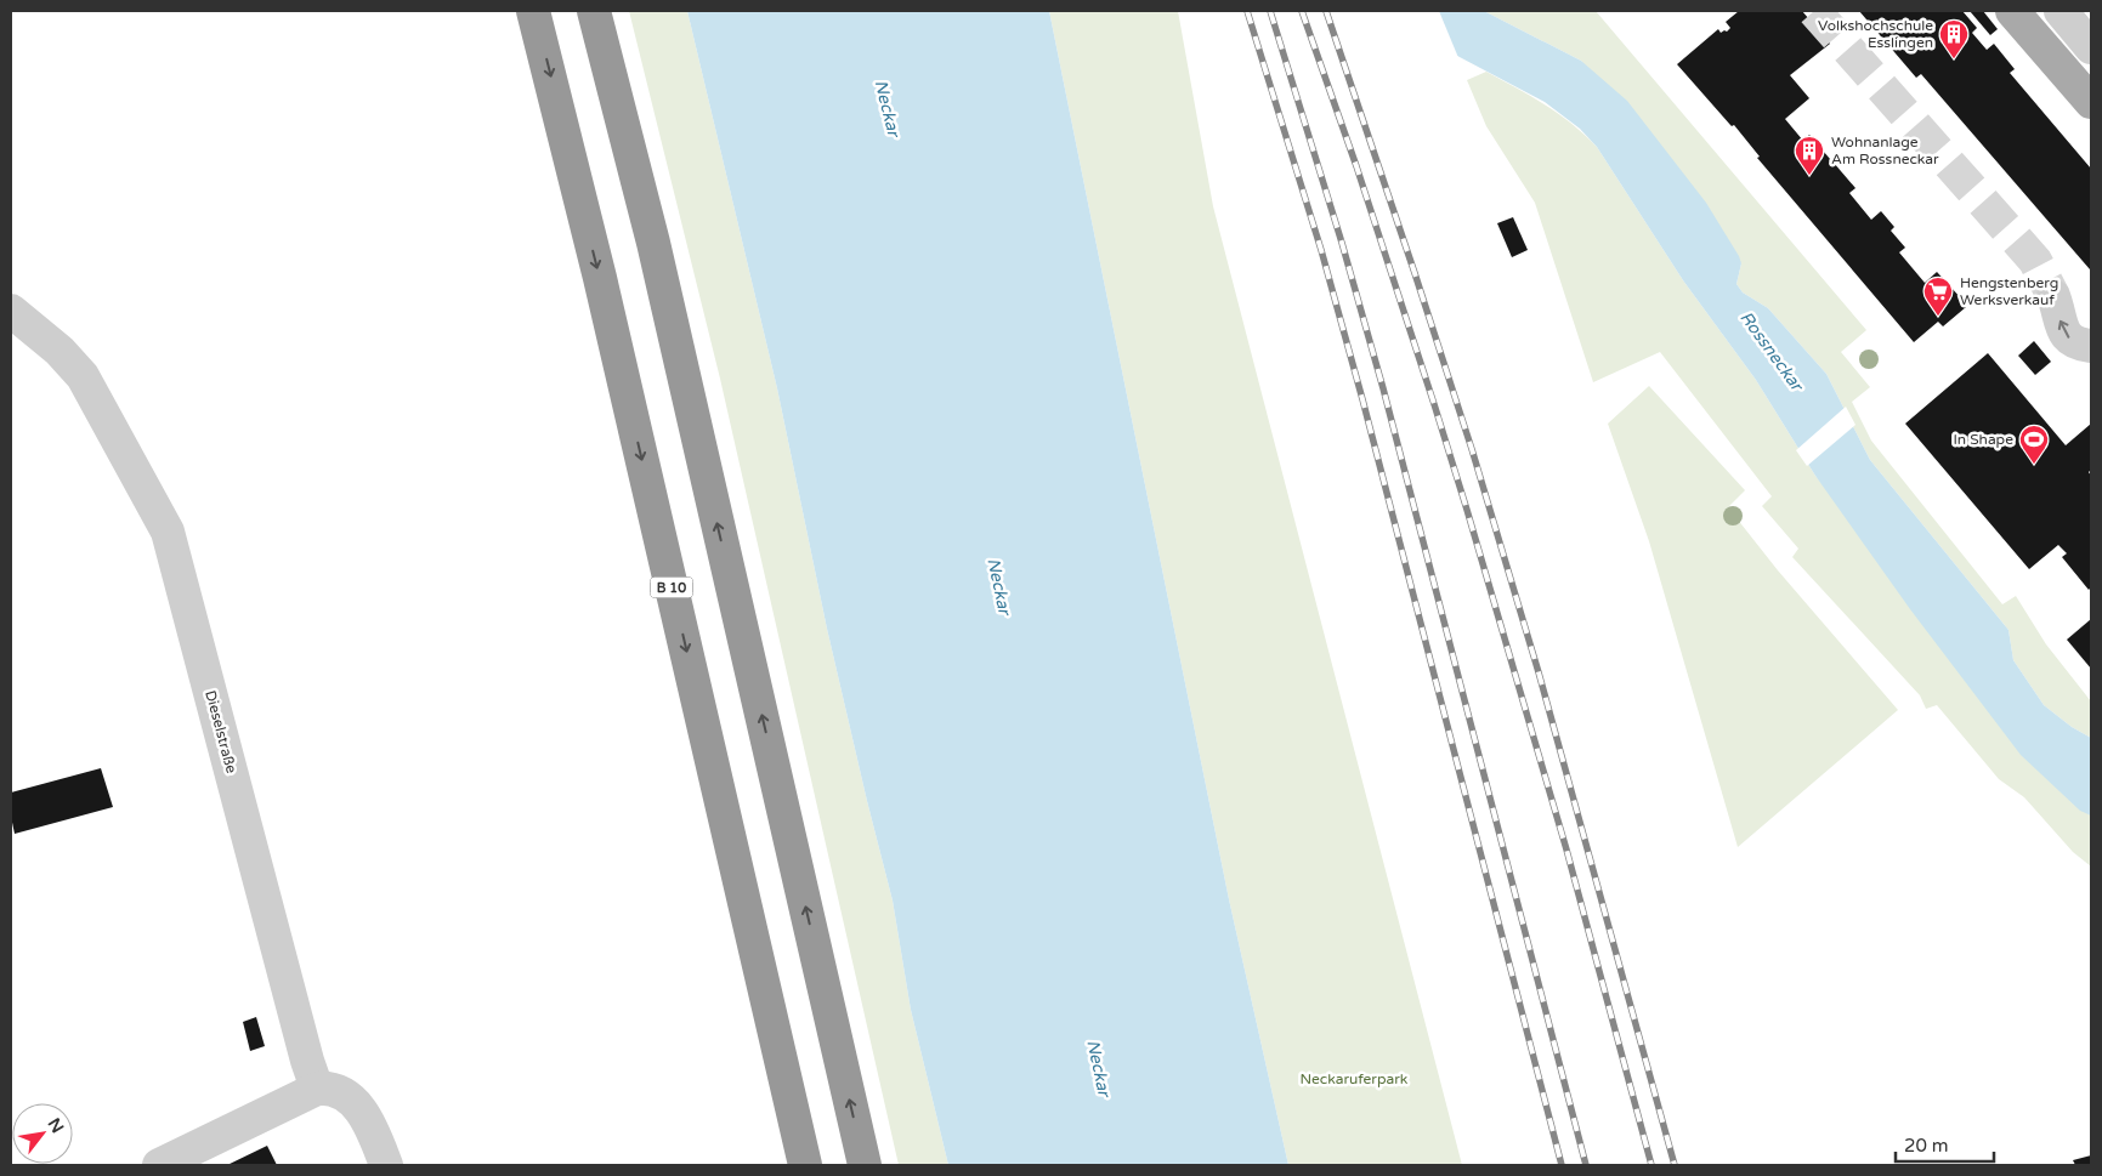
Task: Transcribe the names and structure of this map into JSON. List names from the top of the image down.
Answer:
{
  "streets": {
    "highway": ["B 10"],
    "street": ["Dieselstraße"]
  },
  "water": ["Neckar", "Rossneckar"],
  "parks": ["Neckaruferpark"],
  "places": {
    "building": ["Volkshochschule Esslingen", "Wohnanlage Am Rossneckar"],
    "supermarket": ["Hengstenberg Werksverkauf"],
    "sports": ["In Shape"]
  },
  "scale_bar": "20 m",
  "north": "top right"
}
